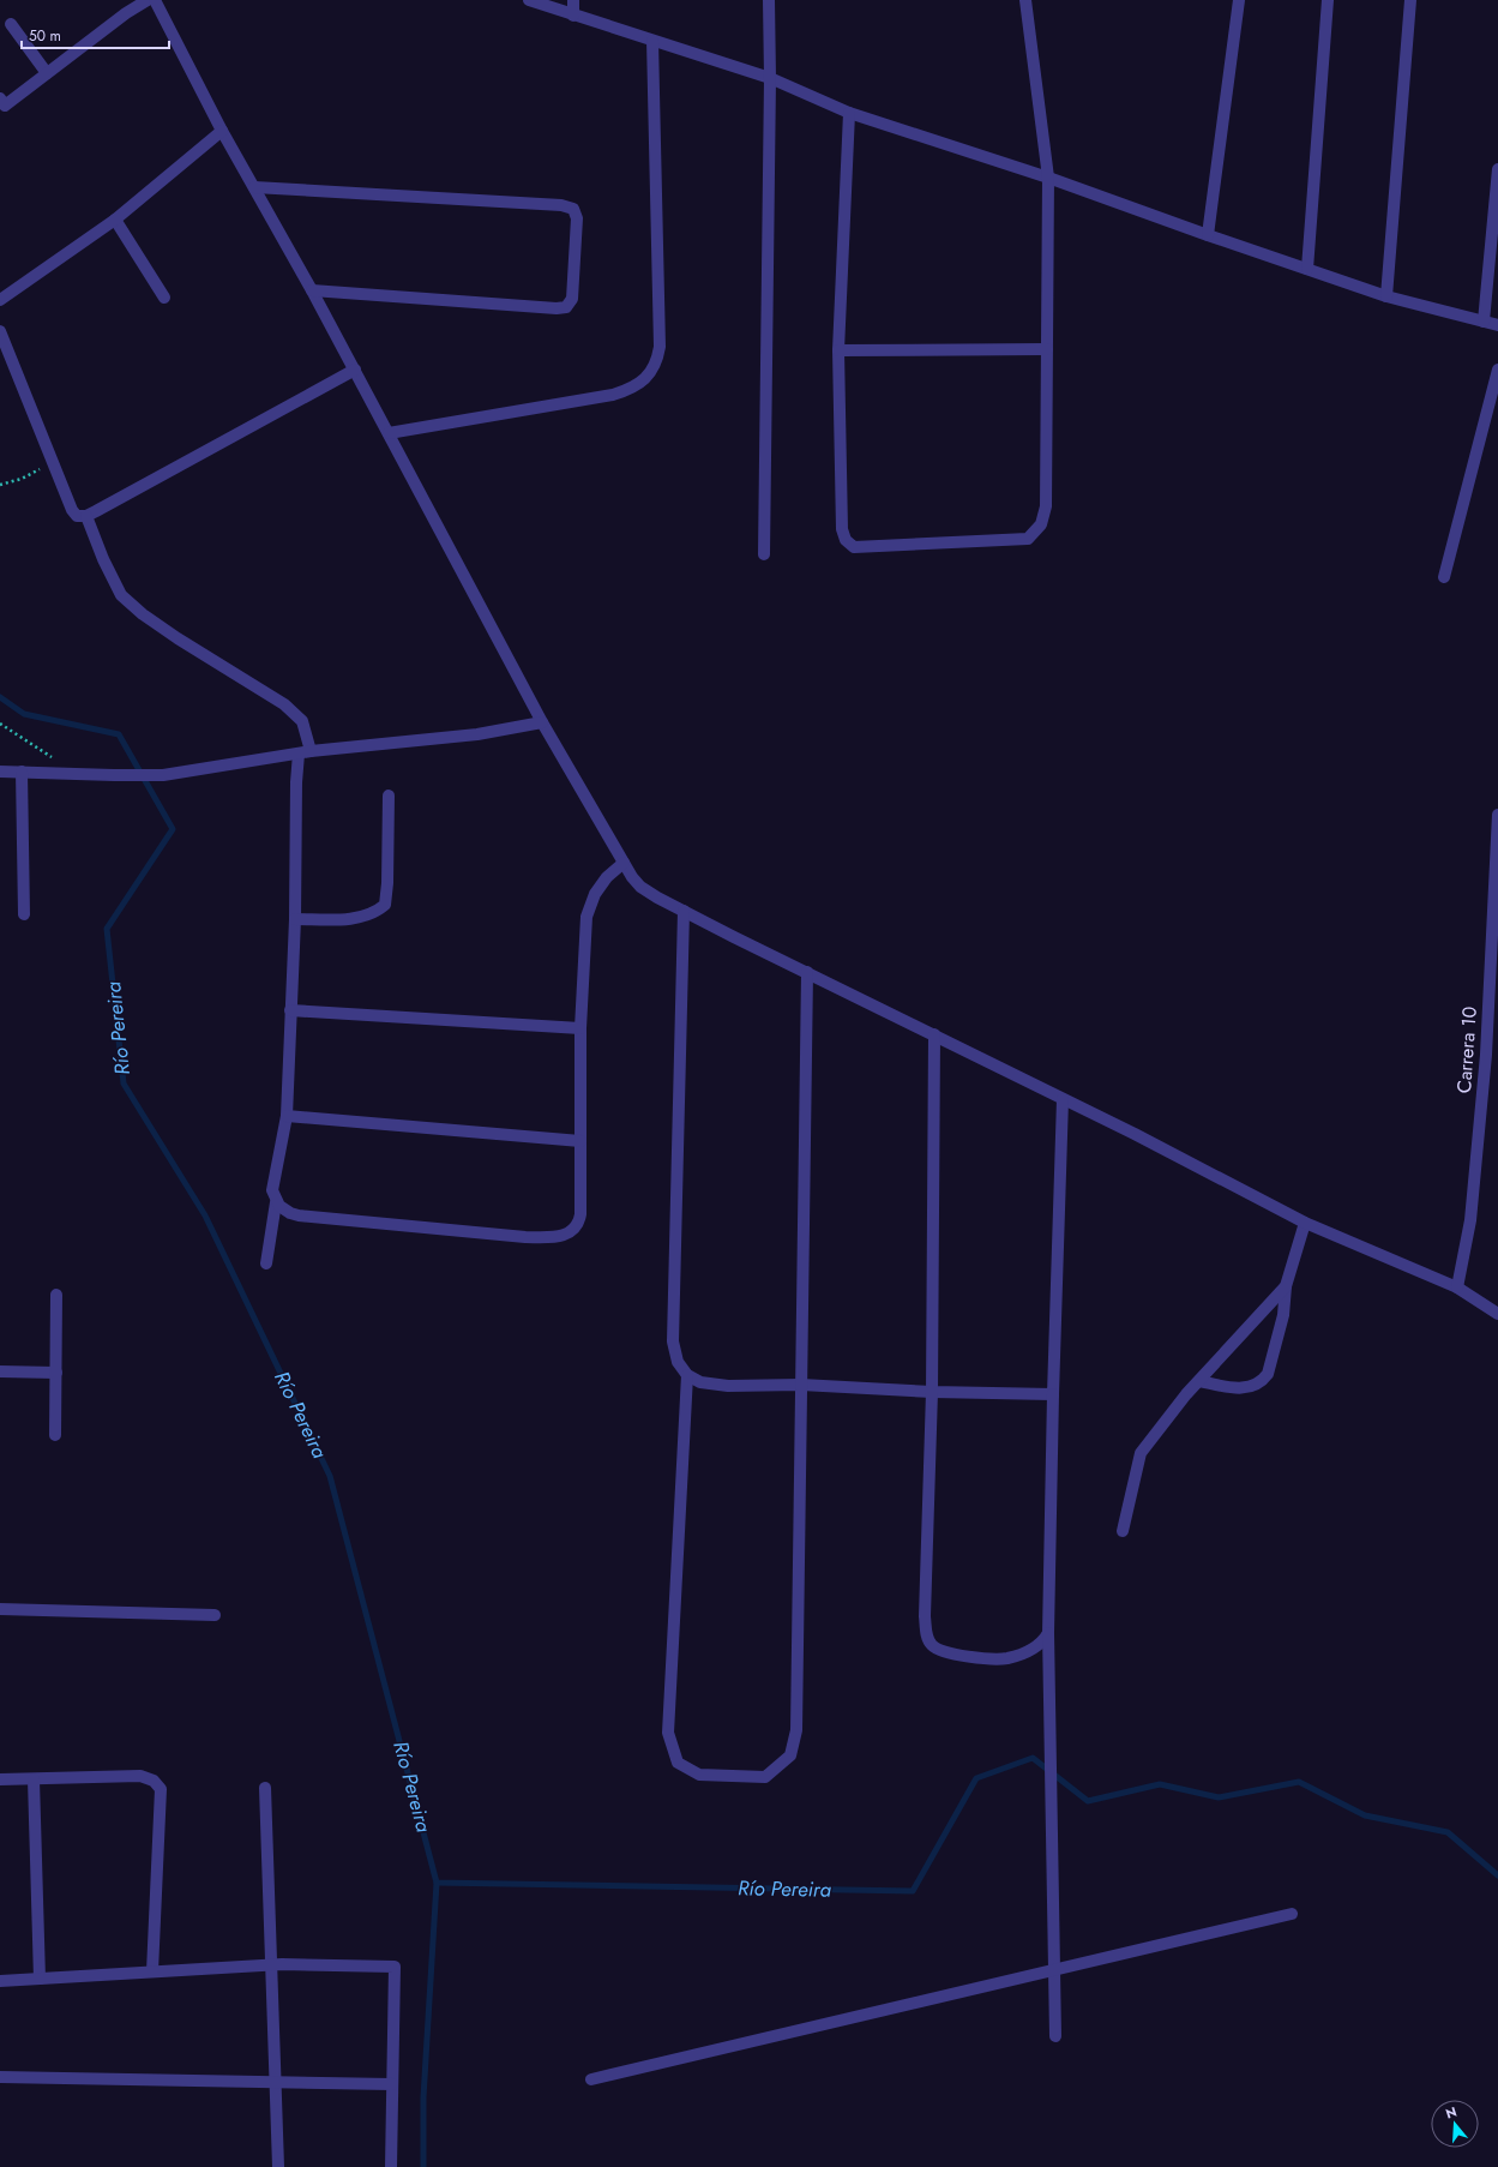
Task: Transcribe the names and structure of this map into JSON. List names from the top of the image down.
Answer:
{
  "streets": {
    "street": ["Carrera 10"]
  },
  "water": ["Río Pereira"],
  "scale_bar": "50 m",
  "north": "top"
}
